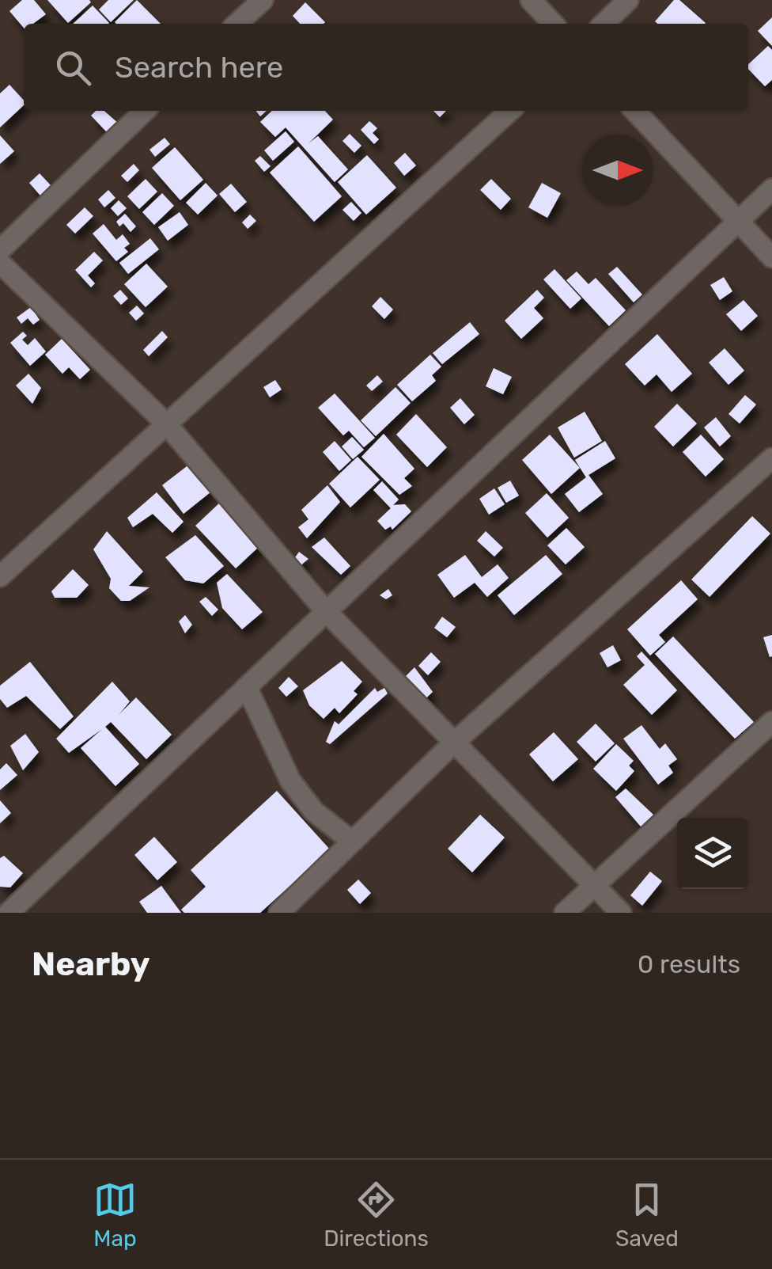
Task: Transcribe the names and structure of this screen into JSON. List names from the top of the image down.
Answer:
{
  "north": "right",
  "page": {
    "search": "Search here",
    "heading": ["Nearby", "0 results"],
    "nav": ["Map", "Directions", "Saved"]
  }
}
